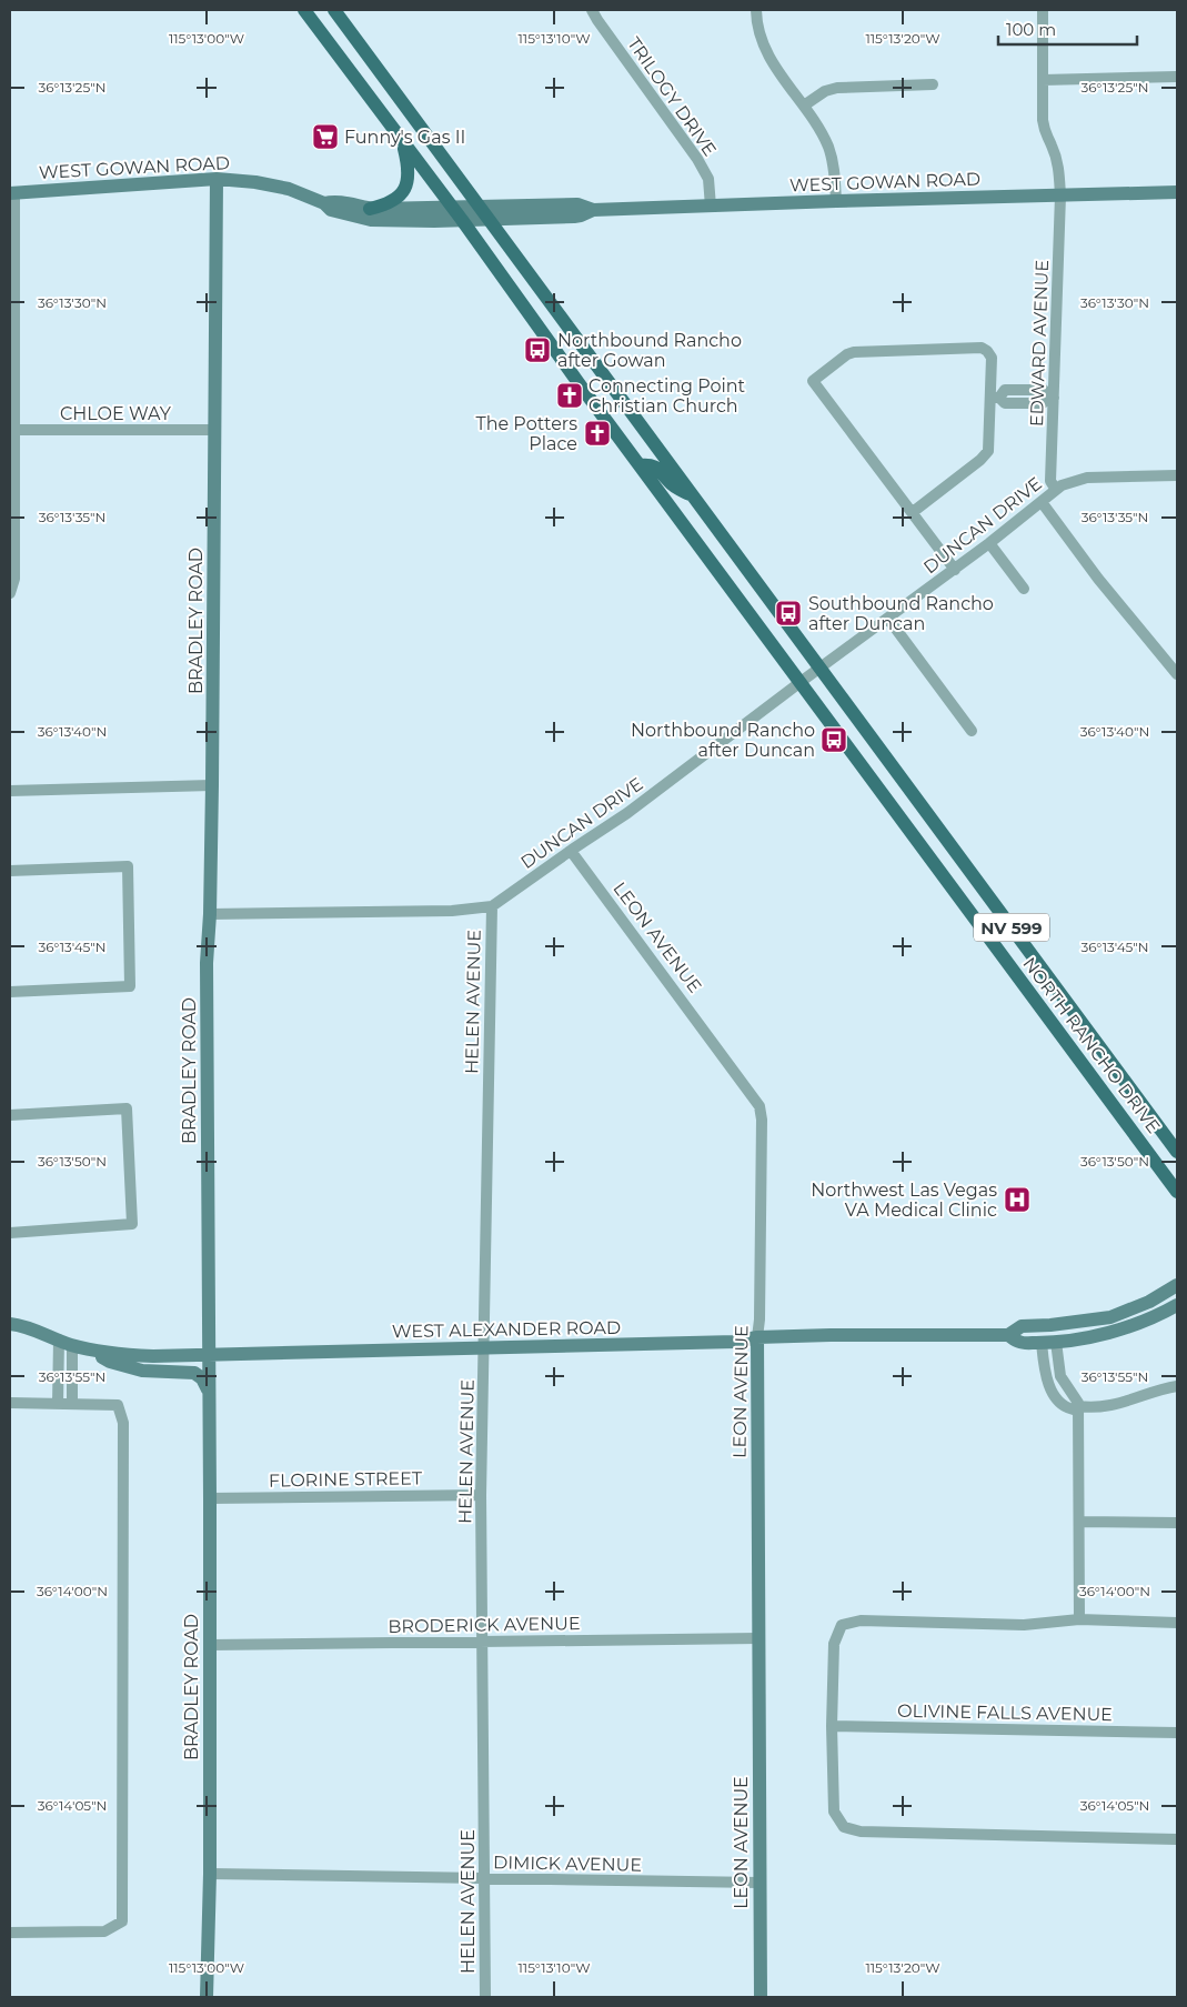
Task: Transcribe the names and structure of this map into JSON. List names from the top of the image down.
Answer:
{
  "streets": {
    "main road": ["NV 599", "NORTH RANCHO DRIVE"],
    "street": [
      "TRILOGY DRIVE",
      "WEST GOWAN ROAD",
      "EDWARD AVENUE",
      "CHLOE WAY",
      "DUNCAN DRIVE",
      "BRADLEY ROAD",
      "LEON AVENUE",
      "HELEN AVENUE",
      "WEST ALEXANDER ROAD",
      "FLORINE STREET",
      "BRODERICK AVENUE",
      "OLIVINE FALLS AVENUE",
      "DIMICK AVENUE"
    ]
  },
  "crossings": [
    ["TRILOGY DRIVE", "WEST GOWAN ROAD"],
    ["WEST GOWAN ROAD", "EDWARD AVENUE"],
    ["WEST GOWAN ROAD", "BRADLEY ROAD"],
    ["WEST GOWAN ROAD", "NORTH RANCHO DRIVE"],
    ["EDWARD AVENUE", "DUNCAN DRIVE"],
    ["CHLOE WAY", "BRADLEY ROAD"],
    ["DUNCAN DRIVE", "LEON AVENUE"],
    ["DUNCAN DRIVE", "HELEN AVENUE"],
    ["DUNCAN DRIVE", "NORTH RANCHO DRIVE"],
    ["BRADLEY ROAD", "WEST ALEXANDER ROAD"],
    ["BRADLEY ROAD", "FLORINE STREET"],
    ["BRADLEY ROAD", "BRODERICK AVENUE"],
    ["BRADLEY ROAD", "DIMICK AVENUE"],
    ["LEON AVENUE", "WEST ALEXANDER ROAD"],
    ["LEON AVENUE", "BRODERICK AVENUE"],
    ["LEON AVENUE", "DIMICK AVENUE"],
    ["HELEN AVENUE", "WEST ALEXANDER ROAD"],
    ["HELEN AVENUE", "FLORINE STREET"],
    ["HELEN AVENUE", "BRODERICK AVENUE"],
    ["HELEN AVENUE", "DIMICK AVENUE"]
  ],
  "places": {
    "supermarket": ["Funny's Gas II"],
    "bus stop": ["Northbound Rancho after Gowan", "Southbound Rancho after Duncan", "Northbound Rancho after Duncan"],
    "church": ["Connecting Point Christian Church", "The Potters Place"],
    "hospital": ["Northwest Las Vegas VA Medical Clinic"]
  },
  "scale_bar": "100 m",
  "coordinates": [
    "115°13'00\"W",
    "115°13'10\"W",
    "115°13'20\"W",
    "36°13'25\"N",
    "36°13'30\"N",
    "36°13'35\"N",
    "36°13'40\"N",
    "36°13'45\"N",
    "36°13'50\"N",
    "36°13'55\"N",
    "36°14'00\"N",
    "36°14'05\"N"
  ]
}
